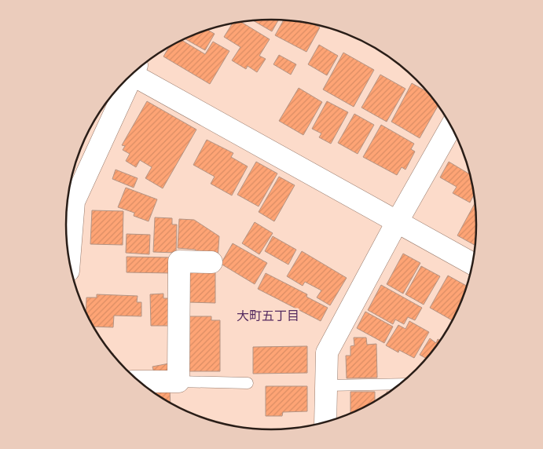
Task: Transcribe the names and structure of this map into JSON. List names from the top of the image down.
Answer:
{
  "districts": ["大町五丁目"]
}
